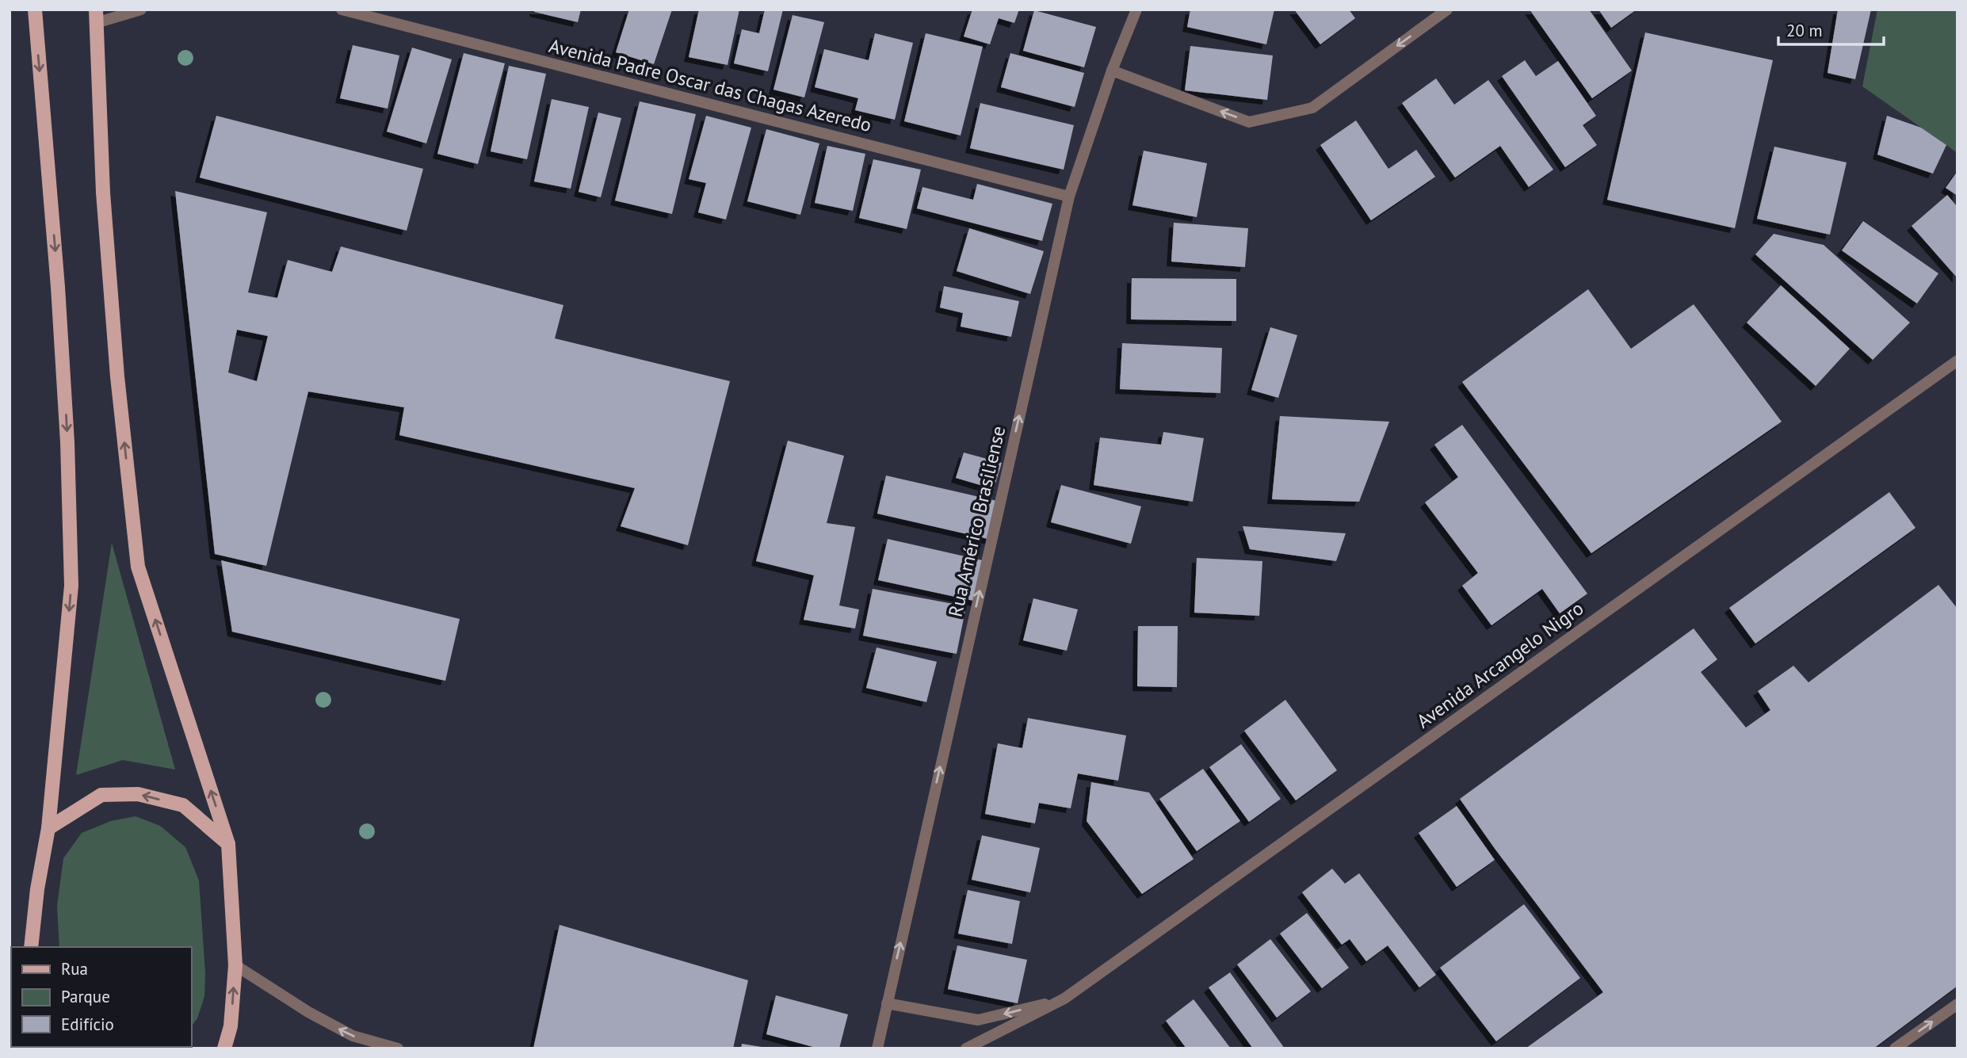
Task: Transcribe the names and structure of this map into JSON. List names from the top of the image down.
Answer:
{
  "streets": {
    "street": ["Avenida Padre Oscar das Chagas Azeredo", "Rua Américo Brasiliense", "Avenida Arcangelo Nigro"]
  },
  "crossings": [
    ["Avenida Padre Oscar das Chagas Azeredo", "Rua Américo Brasiliense"],
    ["Rua Américo Brasiliense", "Avenida Arcangelo Nigro"]
  ],
  "one_way": ["Rua Américo Brasiliense"],
  "legend": ["Rua", "Parque", "Edifício"],
  "scale_bar": "20 m"
}
